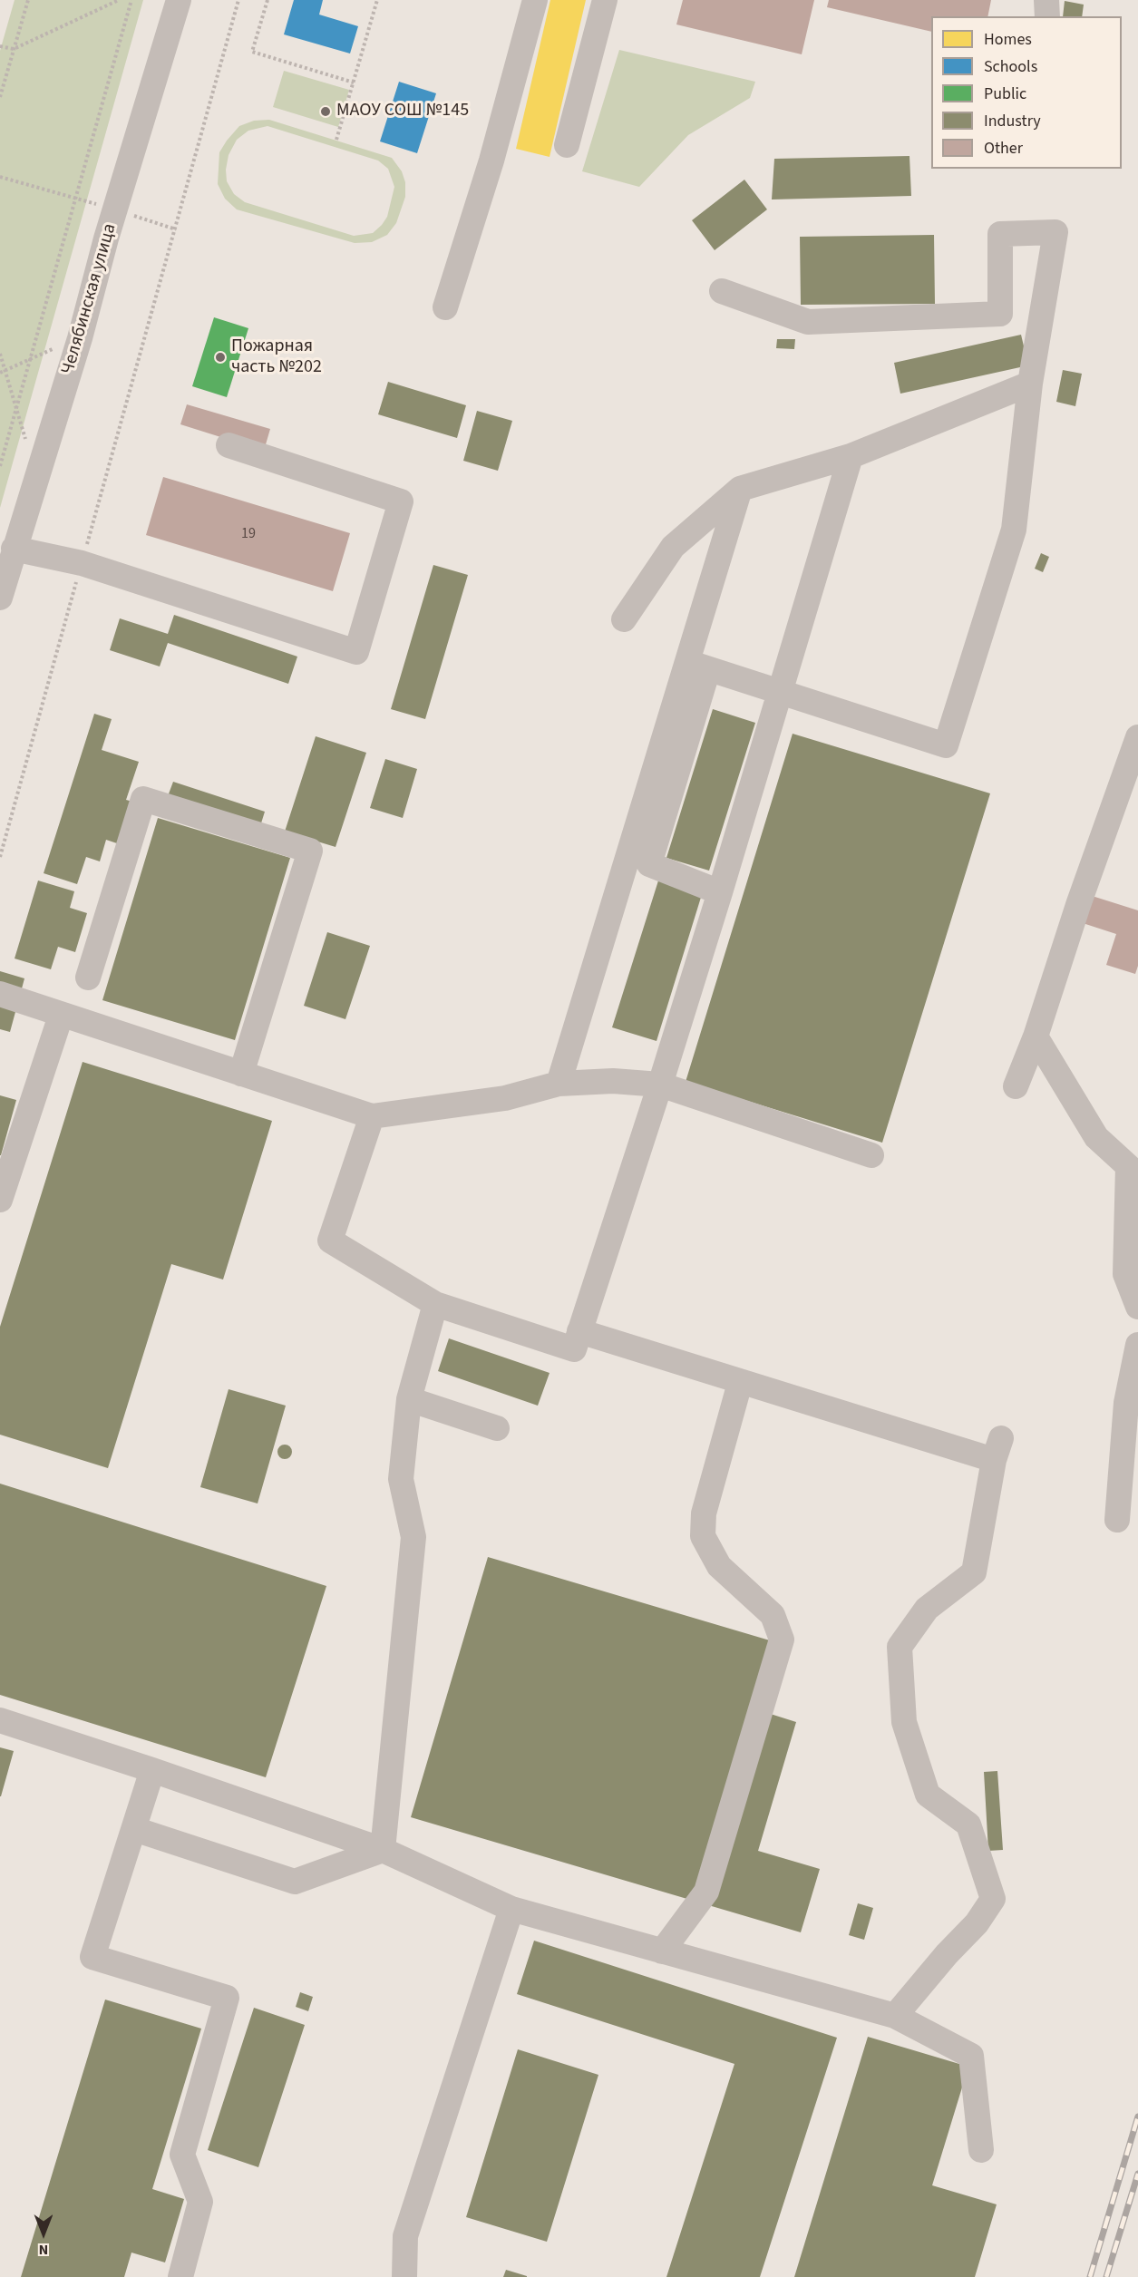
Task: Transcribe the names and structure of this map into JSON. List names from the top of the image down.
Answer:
{
  "streets": {
    "street": ["Челябинская улица"]
  },
  "places": ["МАОУ СОШ №145", "Пожарная часть №202"],
  "house_numbers": ["19"],
  "legend": [
    "Homes",
    "Schools",
    "Public",
    "Industry",
    "Other"
  ],
  "north": "bottom"
}
